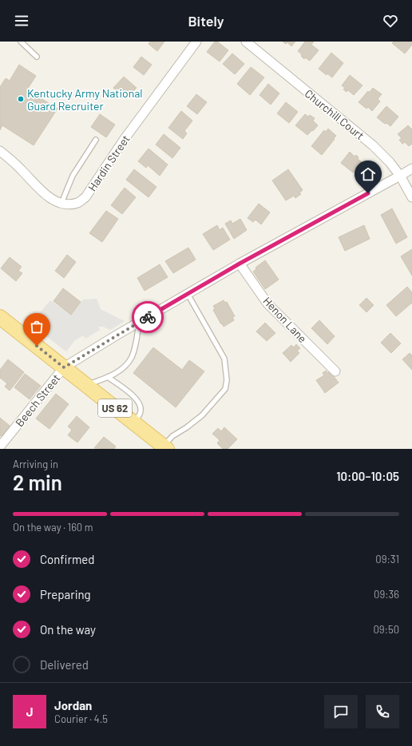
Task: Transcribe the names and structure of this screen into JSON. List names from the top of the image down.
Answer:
{
  "streets": {
    "main road": ["US 62"],
    "street": [
      "Churchill Court",
      "Hardin Street",
      "Henon Lane",
      "Beech Street"
    ]
  },
  "crossings": [
    ["Churchill Court", "Beech Street"],
    ["Henon Lane", "Beech Street"],
    ["Beech Street", "US 62"]
  ],
  "places": ["Kentucky Army National Guard Recruiter"],
  "page": {
    "header": "Bitely",
    "heading": ["2 min", "Arriving in", "10:00–10:05"],
    "panel": ["Jordan", "Courier · 4.5"],
    "bar": "On the way · 160 m",
    "list": [
      ["Confirmed", "09:31"],
      ["Preparing", "09:36"],
      ["On the way", "09:50"],
      "Delivered"
    ],
    "round": "J"
  }
}
